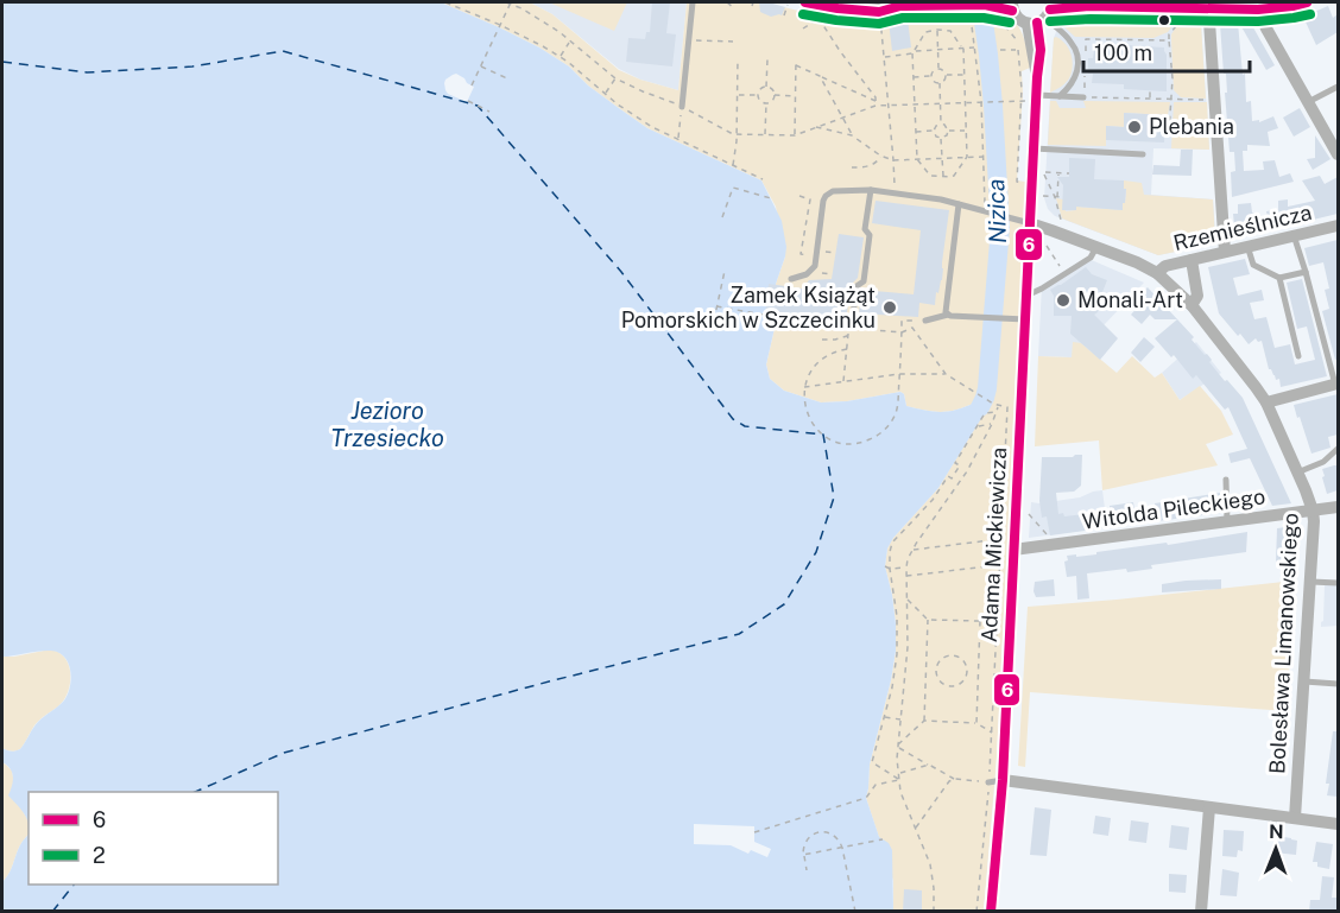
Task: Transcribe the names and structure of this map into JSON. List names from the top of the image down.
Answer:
{
  "streets": {
    "street": [
      "Rzemieślnicza",
      "Witolda Pileckiego",
      "Adama Mickiewicza",
      "Bolesława Limanowskiego"
    ]
  },
  "crossings": [
    ["Rzemieślnicza", "Bolesława Limanowskiego"],
    ["Witolda Pileckiego", "Adama Mickiewicza"],
    ["Witolda Pileckiego", "Bolesława Limanowskiego"],
    ["Adama Mickiewicza", "Bolesława Limanowskiego"]
  ],
  "water": ["Nizica", "Jezioro Trzesiecko"],
  "places": ["Plebania", "Monali-Art", "Zamek Książąt Pomorskich w Szczecinku"],
  "lines": ["transit line 6", "transit line 2"],
  "legend": ["6", "2"],
  "scale_bar": "100 m",
  "north": "top"
}
